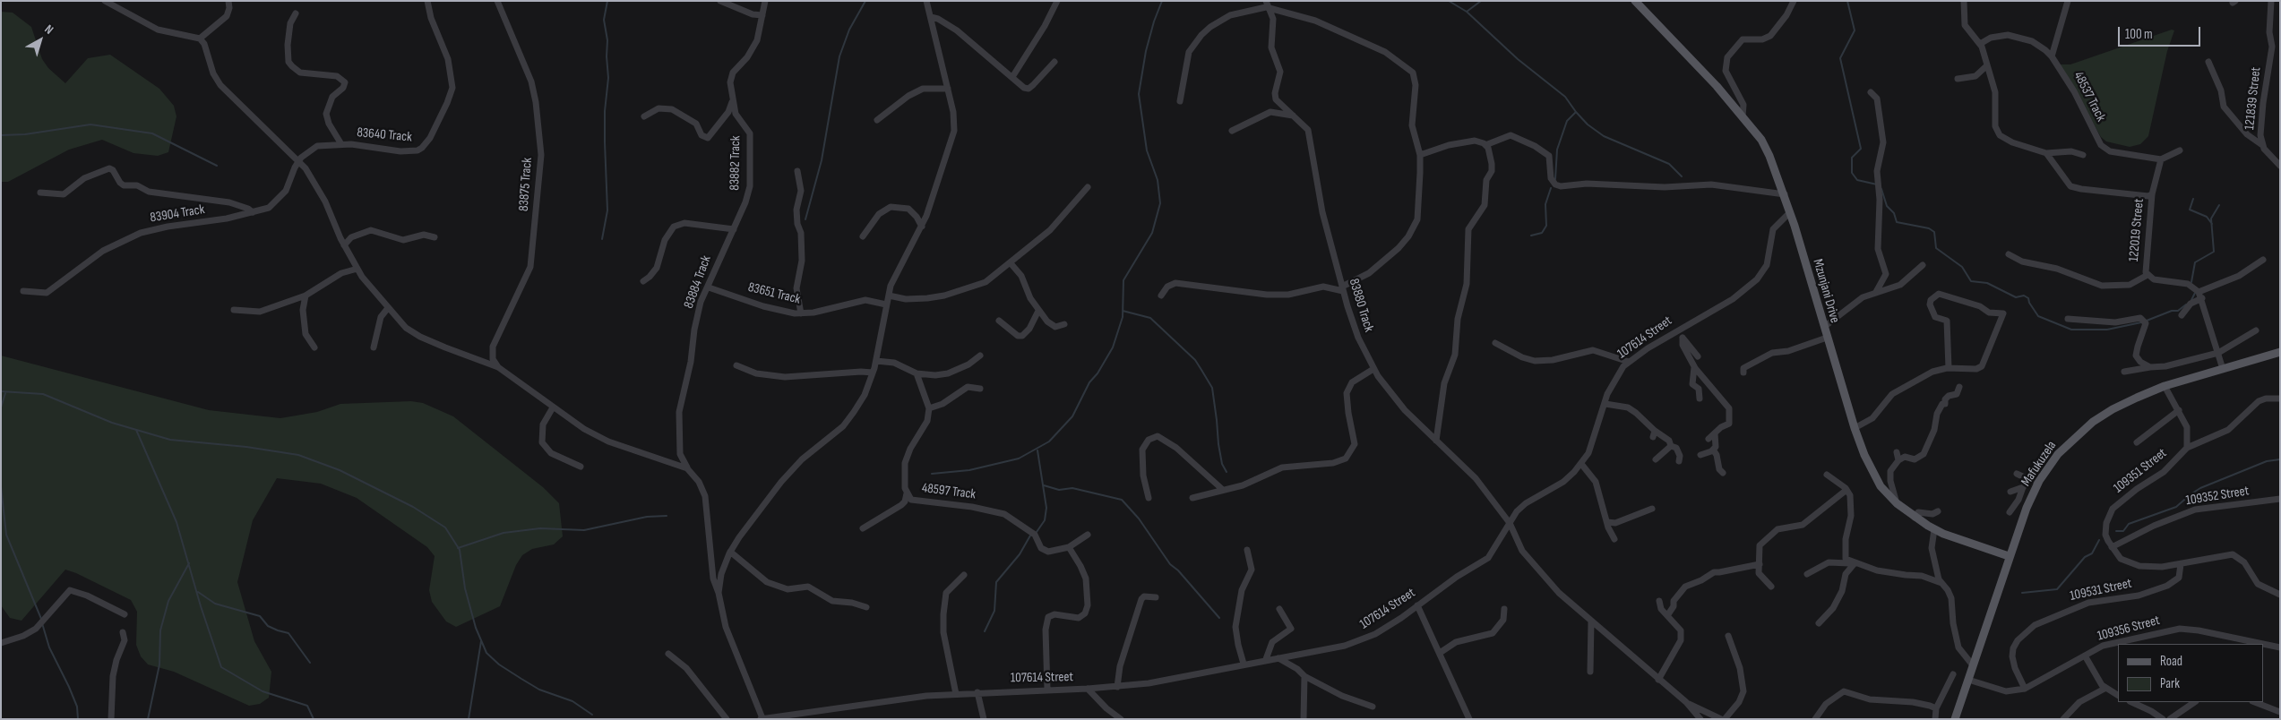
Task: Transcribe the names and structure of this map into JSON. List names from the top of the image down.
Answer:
{
  "streets": {
    "main road": ["Mzunjani Drive", "Mafukuzela"],
    "street": [
      "48537 Track",
      "121839 Street",
      "83640 Track",
      "83882 Track",
      "83875 Track",
      "83904 Track",
      "122019 Street",
      "83884 Track",
      "83651 Track",
      "83880 Track",
      "107614 Street",
      "109351 Street",
      "48597 Track",
      "109352 Street",
      "109531 Street",
      "109356 Street"
    ]
  },
  "crossings": [
    ["48537 Track", "122019 Street"],
    ["83640 Track", "83904 Track"],
    ["83882 Track", "83884 Track"],
    ["83884 Track", "83651 Track"],
    ["83884 Track", "107614 Street"],
    ["Mzunjani Drive", "107614 Street"],
    ["Mzunjani Drive", "Mafukuzela"],
    ["83880 Track", "107614 Street"],
    ["Mafukuzela", "109351 Street"],
    ["Mafukuzela", "109356 Street"],
    ["109351 Street", "109352 Street"],
    ["109531 Street", "109356 Street"]
  ],
  "legend": ["Road", "Park"],
  "scale_bar": "100 m",
  "north": "top right"
}
